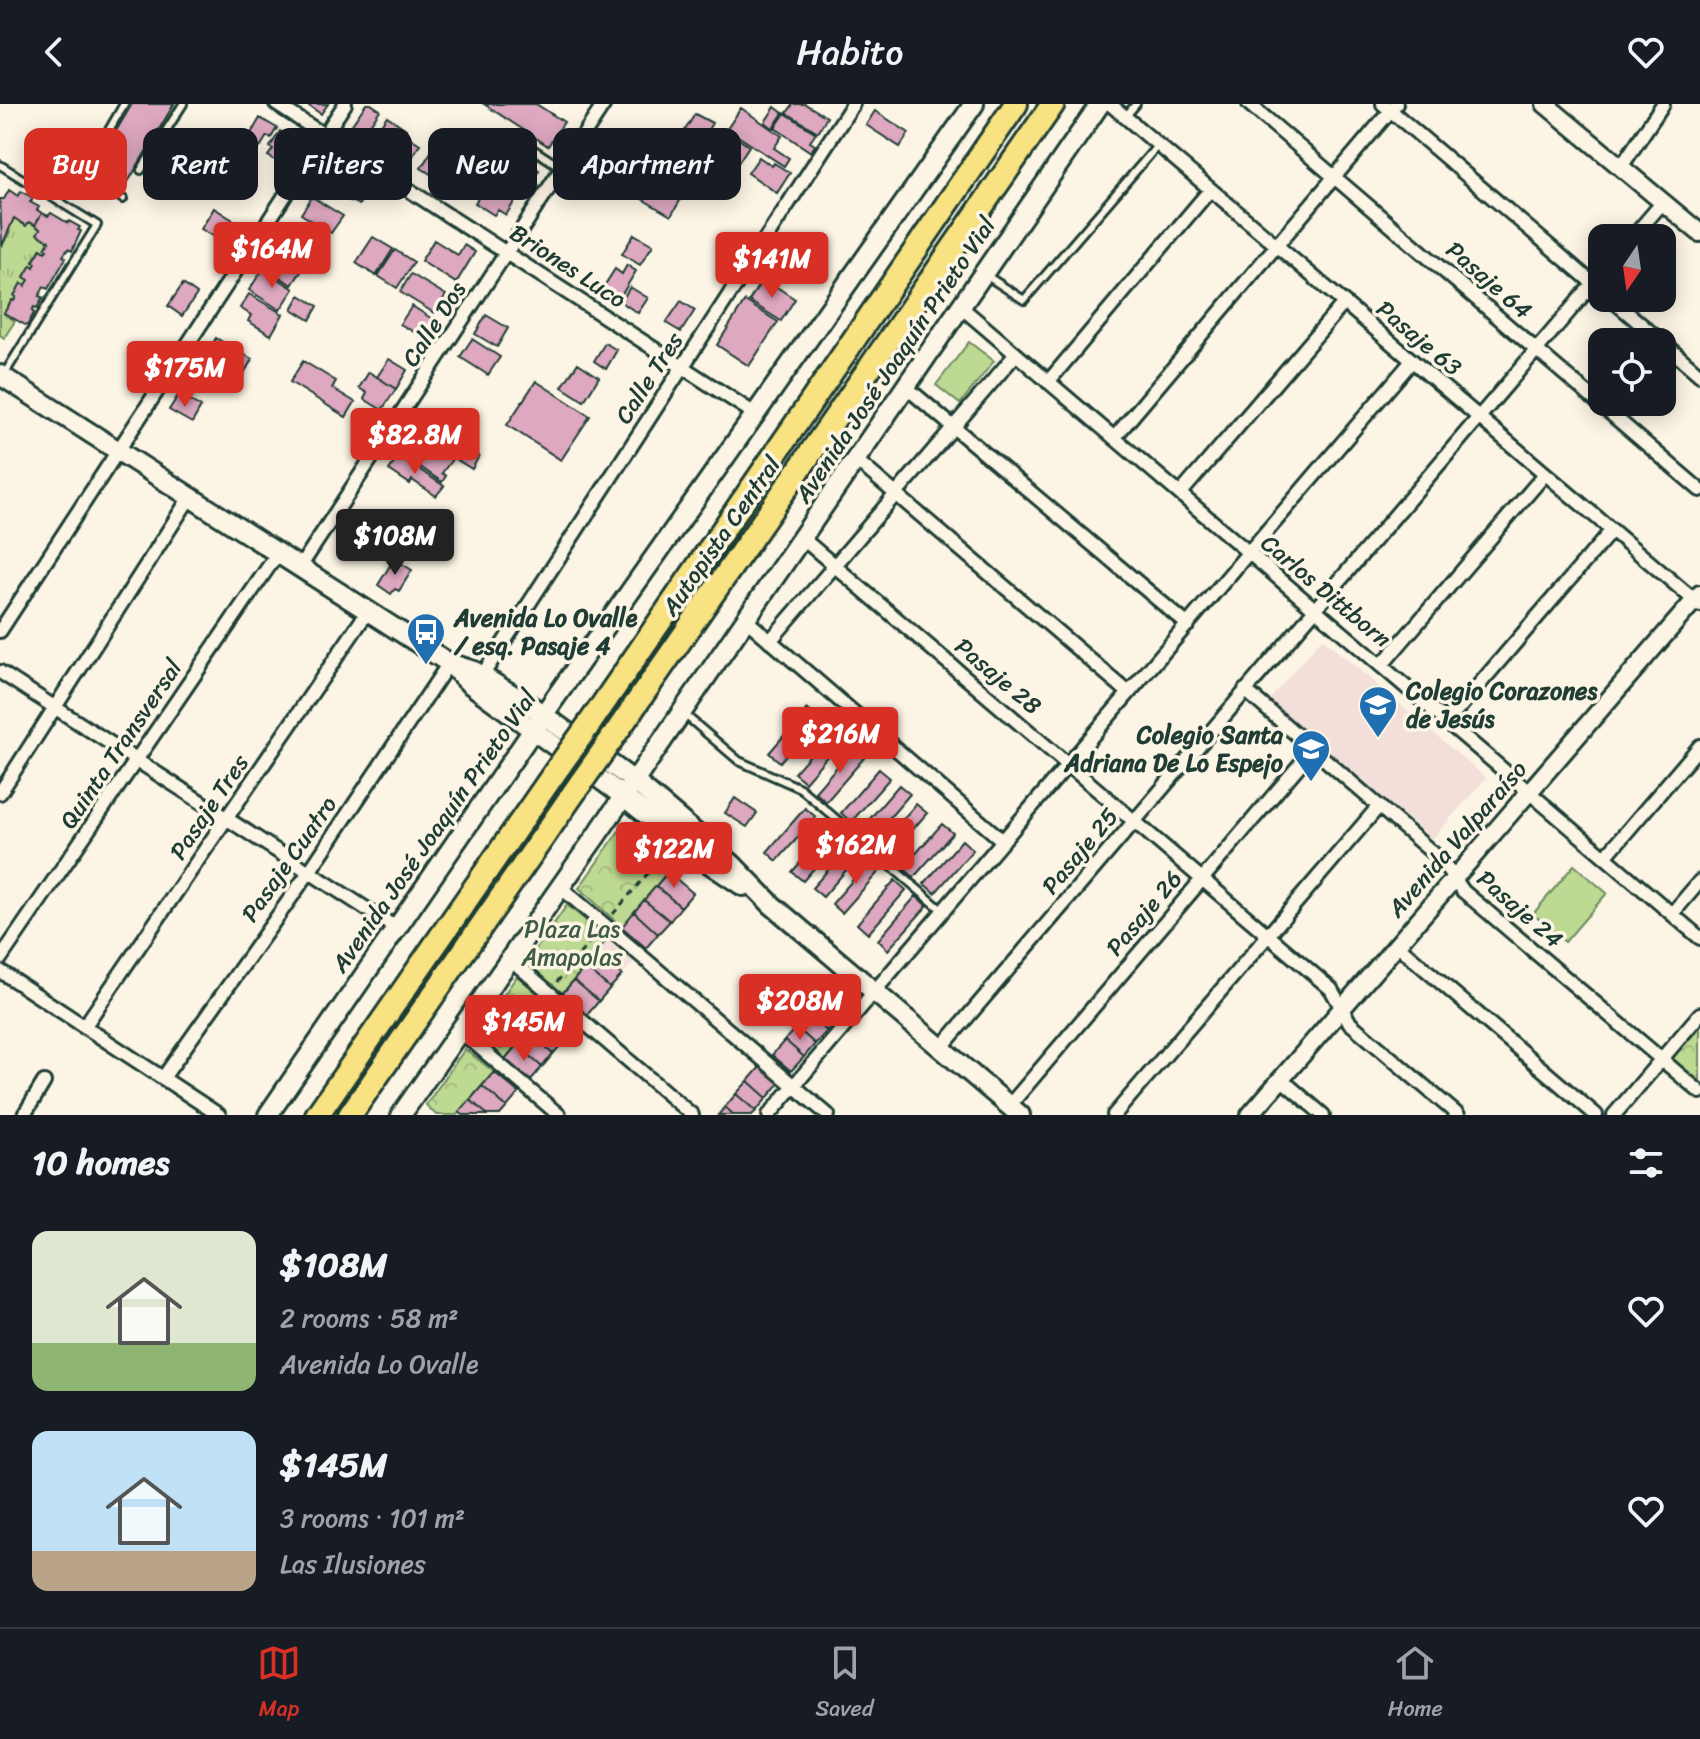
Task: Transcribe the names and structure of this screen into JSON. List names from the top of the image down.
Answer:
{
  "streets": {
    "highway": ["Autopista Central"],
    "main road": ["Avenida José Joaquín Prieto Vial"],
    "street": [
      "Briones Luco",
      "Pasaje 64",
      "Calle Dos",
      "Pasaje 63",
      "Calle Tres",
      "Carlos Dittborn",
      "Pasaje 28",
      "Quinta Transversal",
      "Pasaje Tres",
      "Avenida Valparaíso",
      "Pasaje 25",
      "Pasaje Cuatro",
      "Pasaje 24",
      "Pasaje 26"
    ]
  },
  "crossings": [
    ["Briones Luco", "Calle Dos"],
    ["Briones Luco", "Avenida José Joaquín Prieto Vial"],
    ["Briones Luco", "Calle Tres"],
    ["Pasaje 64", "Pasaje 25"],
    ["Pasaje 63", "Avenida Valparaíso"],
    ["Pasaje 63", "Pasaje 25"],
    ["Avenida José Joaquín Prieto Vial", "Carlos Dittborn"],
    ["Avenida José Joaquín Prieto Vial", "Pasaje 28"],
    ["Carlos Dittborn", "Avenida Valparaíso"],
    ["Carlos Dittborn", "Pasaje 25"],
    ["Pasaje 28", "Avenida Valparaíso"],
    ["Pasaje 28", "Pasaje 25"],
    ["Pasaje 28", "Pasaje 26"],
    ["Avenida Valparaíso", "Pasaje 24"],
    ["Pasaje 25", "Pasaje 24"],
    ["Pasaje 24", "Pasaje 26"]
  ],
  "parks": ["Plaza Las Amapolas"],
  "places": {
    "bus stop": ["Avenida Lo Ovalle / esq. Pasaje 4"],
    "school or university": ["Colegio Corazones de Jesús", "Colegio Santa Adriana De Lo Espejo"]
  },
  "north": "bottom",
  "page": {
    "header": "Habito",
    "chip": [
      "Buy",
      "Rent",
      "Filters",
      "New",
      "Apartment"
    ],
    "price": [
      "$164M",
      "$141M",
      "$175M",
      "$82.8M",
      "$108M",
      "$216M",
      "$162M",
      "$122M",
      "$208M",
      "$145M"
    ],
    "heading": "10 homes",
    "list": [
      {
        "name": "$108M",
        "note": "2 rooms · 58 m² · Avenida Lo Ovalle"
      },
      {
        "name": "$145M",
        "note": "3 rooms · 101 m² · Las Ilusiones"
      }
    ],
    "tabs": ["Map", "Saved", "Home"]
  }
}
